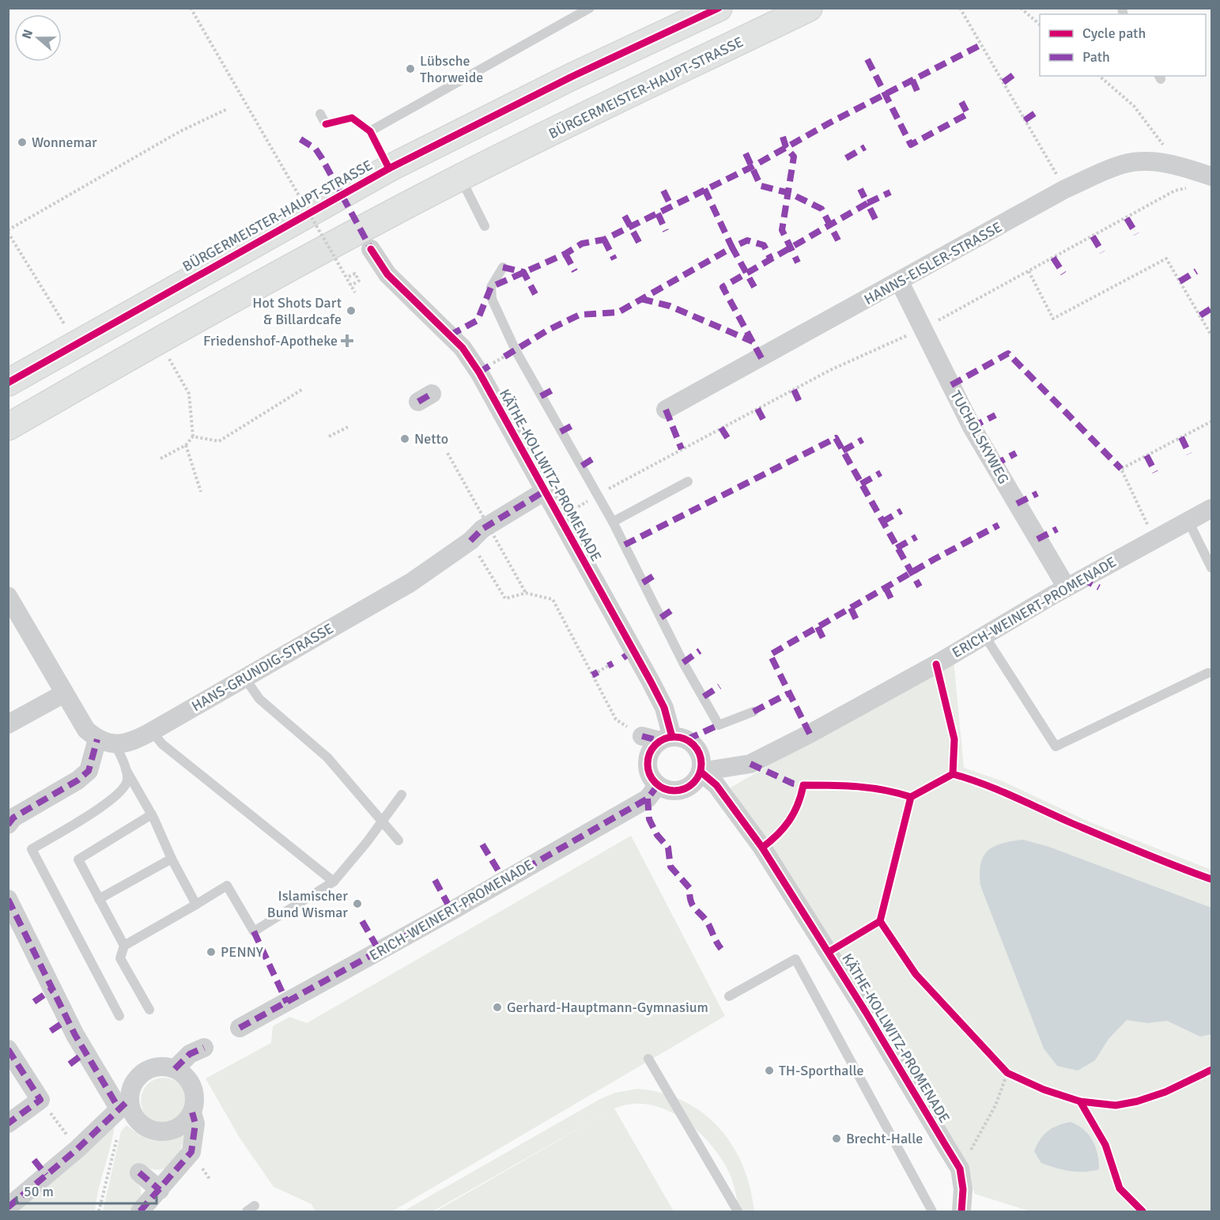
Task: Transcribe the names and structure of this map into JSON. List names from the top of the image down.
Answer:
{
  "streets": {
    "street": [
      "BÜRGERMEISTER-HAUPT-STRASSE",
      "HANNS-EISLER-STRASSE",
      "TUCHOLSKYWEG",
      "KÄTHE-KOLLWITZ-PROMENADE",
      "ERICH-WEINERT-PROMENADE",
      "HANS-GRUNDIG-STRASSE"
    ]
  },
  "crossings": [
    ["HANNS-EISLER-STRASSE", "TUCHOLSKYWEG"],
    ["TUCHOLSKYWEG", "ERICH-WEINERT-PROMENADE"],
    ["KÄTHE-KOLLWITZ-PROMENADE", "ERICH-WEINERT-PROMENADE"],
    ["KÄTHE-KOLLWITZ-PROMENADE", "HANS-GRUNDIG-STRASSE"]
  ],
  "places": {
    "other": [
      "Lübsche Thorweide",
      "Wonnemar",
      "Hot Shots Dart & Billardcafe",
      "Netto",
      "Islamischer Bund Wismar",
      "PENNY",
      "Gerhard-Hauptmann-Gymnasium",
      "TH-Sporthalle",
      "Brecht-Halle"
    ],
    "health": ["Friedenshof-Apotheke"]
  },
  "legend": ["Cycle path", "Path"],
  "scale_bar": "50 m",
  "north": "left"
}
